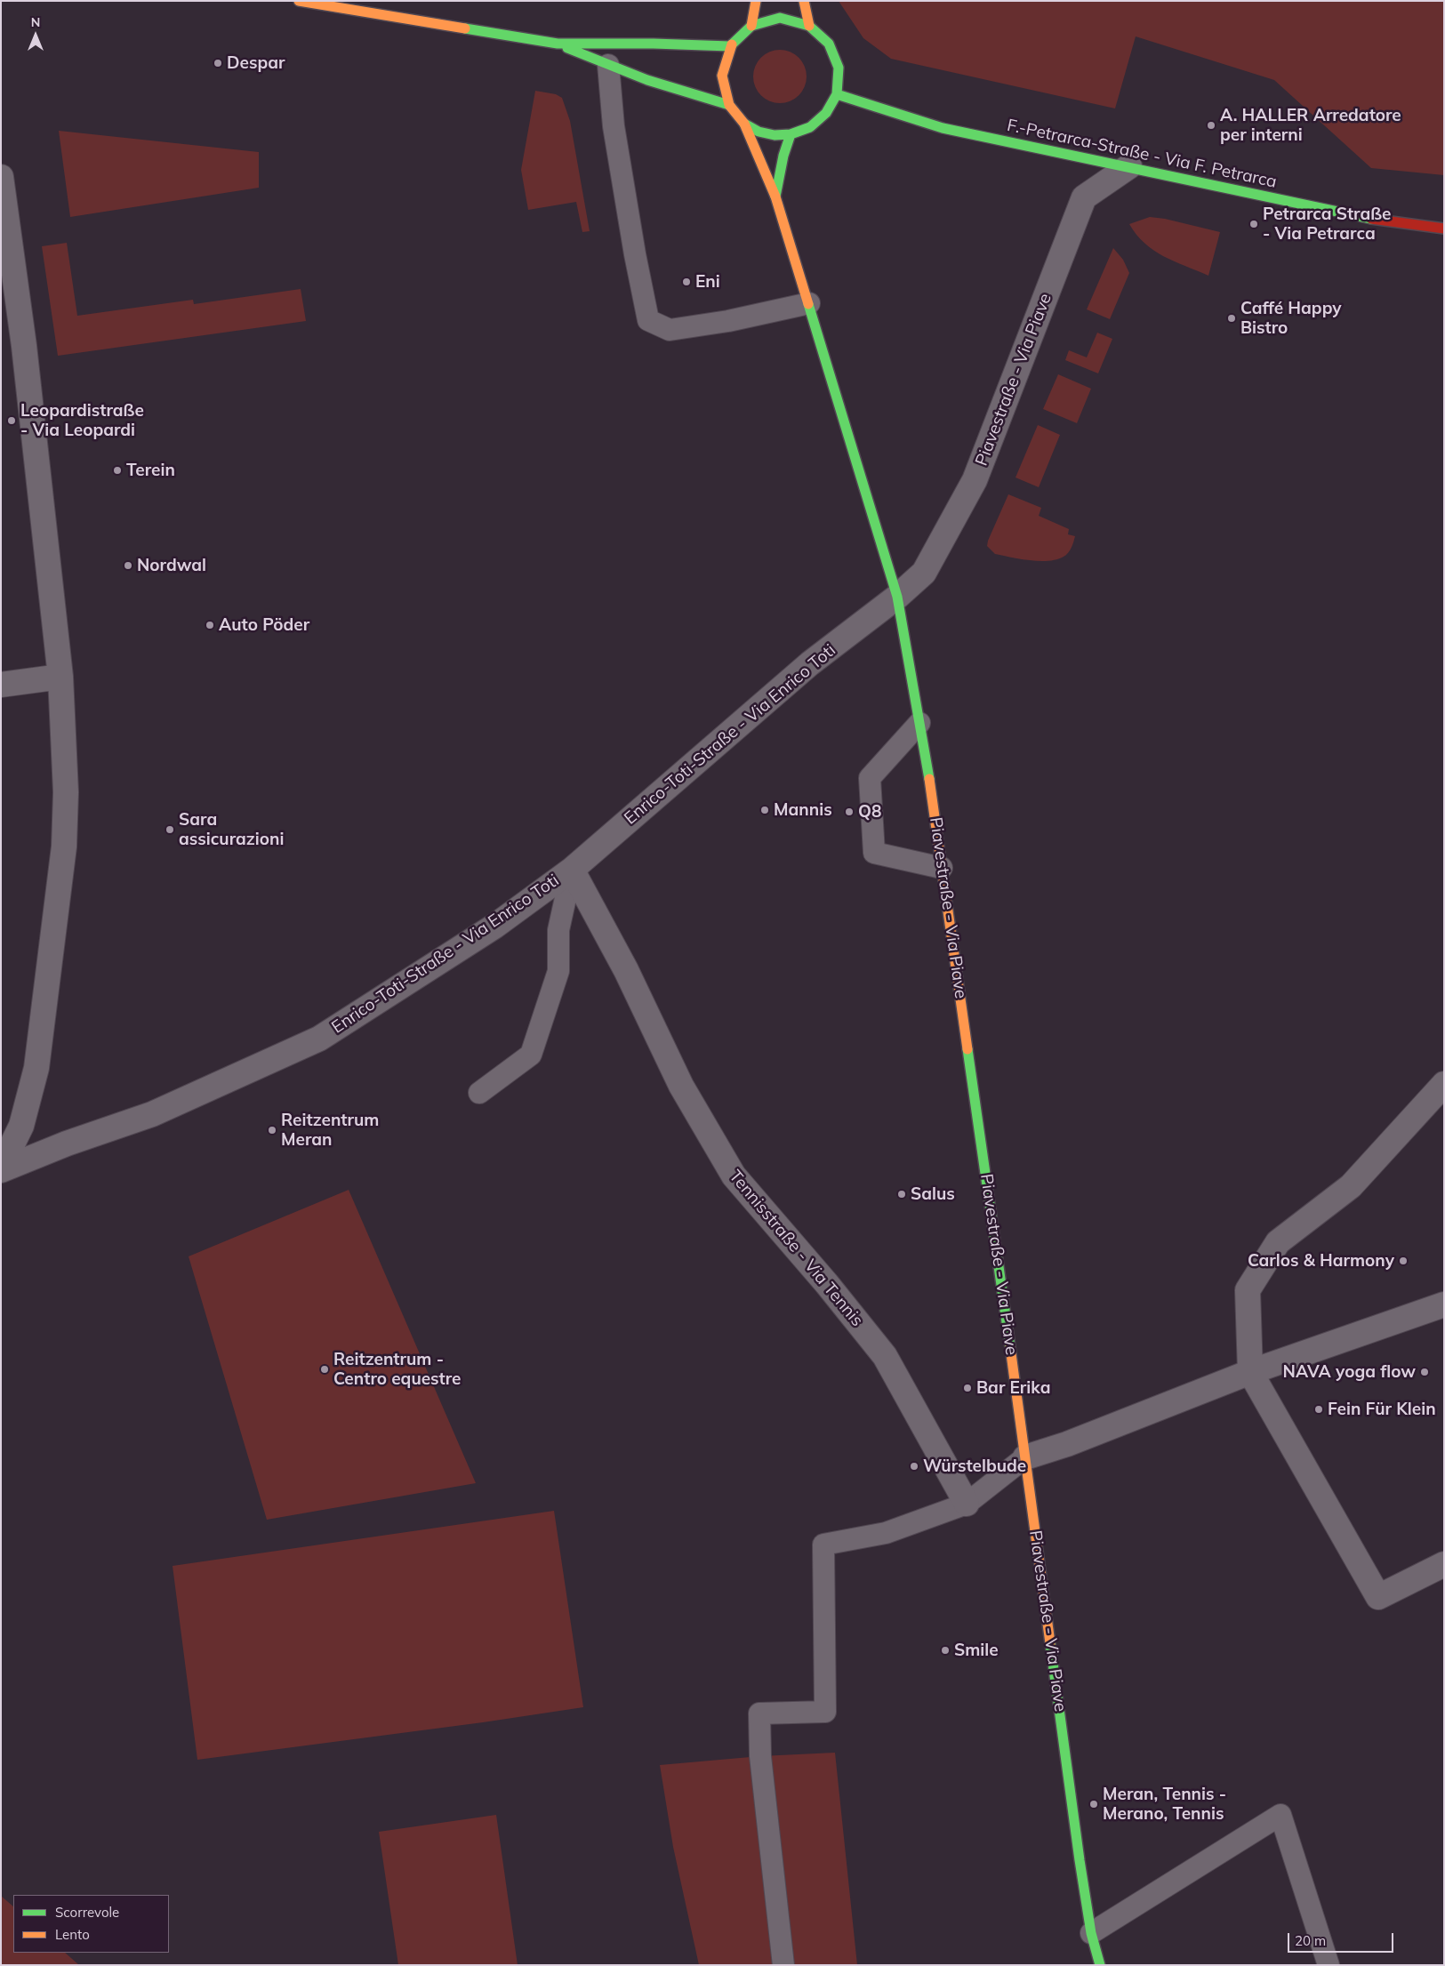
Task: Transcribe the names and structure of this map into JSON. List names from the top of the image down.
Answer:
{
  "streets": {
    "main road": ["F.-Petrarca-Straße - Via F. Petrarca", "Piavestraße - Via Piave"],
    "street": ["Enrico-Toti-Straße - Via Enrico Toti", "Tennisstraße - Via Tennis"]
  },
  "crossings": [
    ["F.-Petrarca-Straße - Via F. Petrarca", "Piavestraße - Via Piave"],
    ["Piavestraße - Via Piave", "Enrico-Toti-Straße - Via Enrico Toti"],
    ["Enrico-Toti-Straße - Via Enrico Toti", "Tennisstraße - Via Tennis"]
  ],
  "places": [
    "Despar",
    "A. HALLER Arredatore per interni",
    "Petrarca Straße - Via Petrarca",
    "Eni",
    "Caffé Happy Bistro",
    "Leopardistraße - Via Leopardi",
    "Terein",
    "Nordwal",
    "Auto Pöder",
    "Mannis",
    "Q8",
    "Sara assicurazioni",
    "Reitzentrum Meran",
    "Salus",
    "Carlos & Harmony",
    "Reitzentrum - Centro equestre",
    "NAVA yoga flow",
    "Bar Erika",
    "Fein Für Klein",
    "Würstelbude",
    "Smile",
    "Meran, Tennis - Merano, Tennis"
  ],
  "legend": ["Scorrevole", "Lento"],
  "scale_bar": "20 m",
  "north": "top"
}
